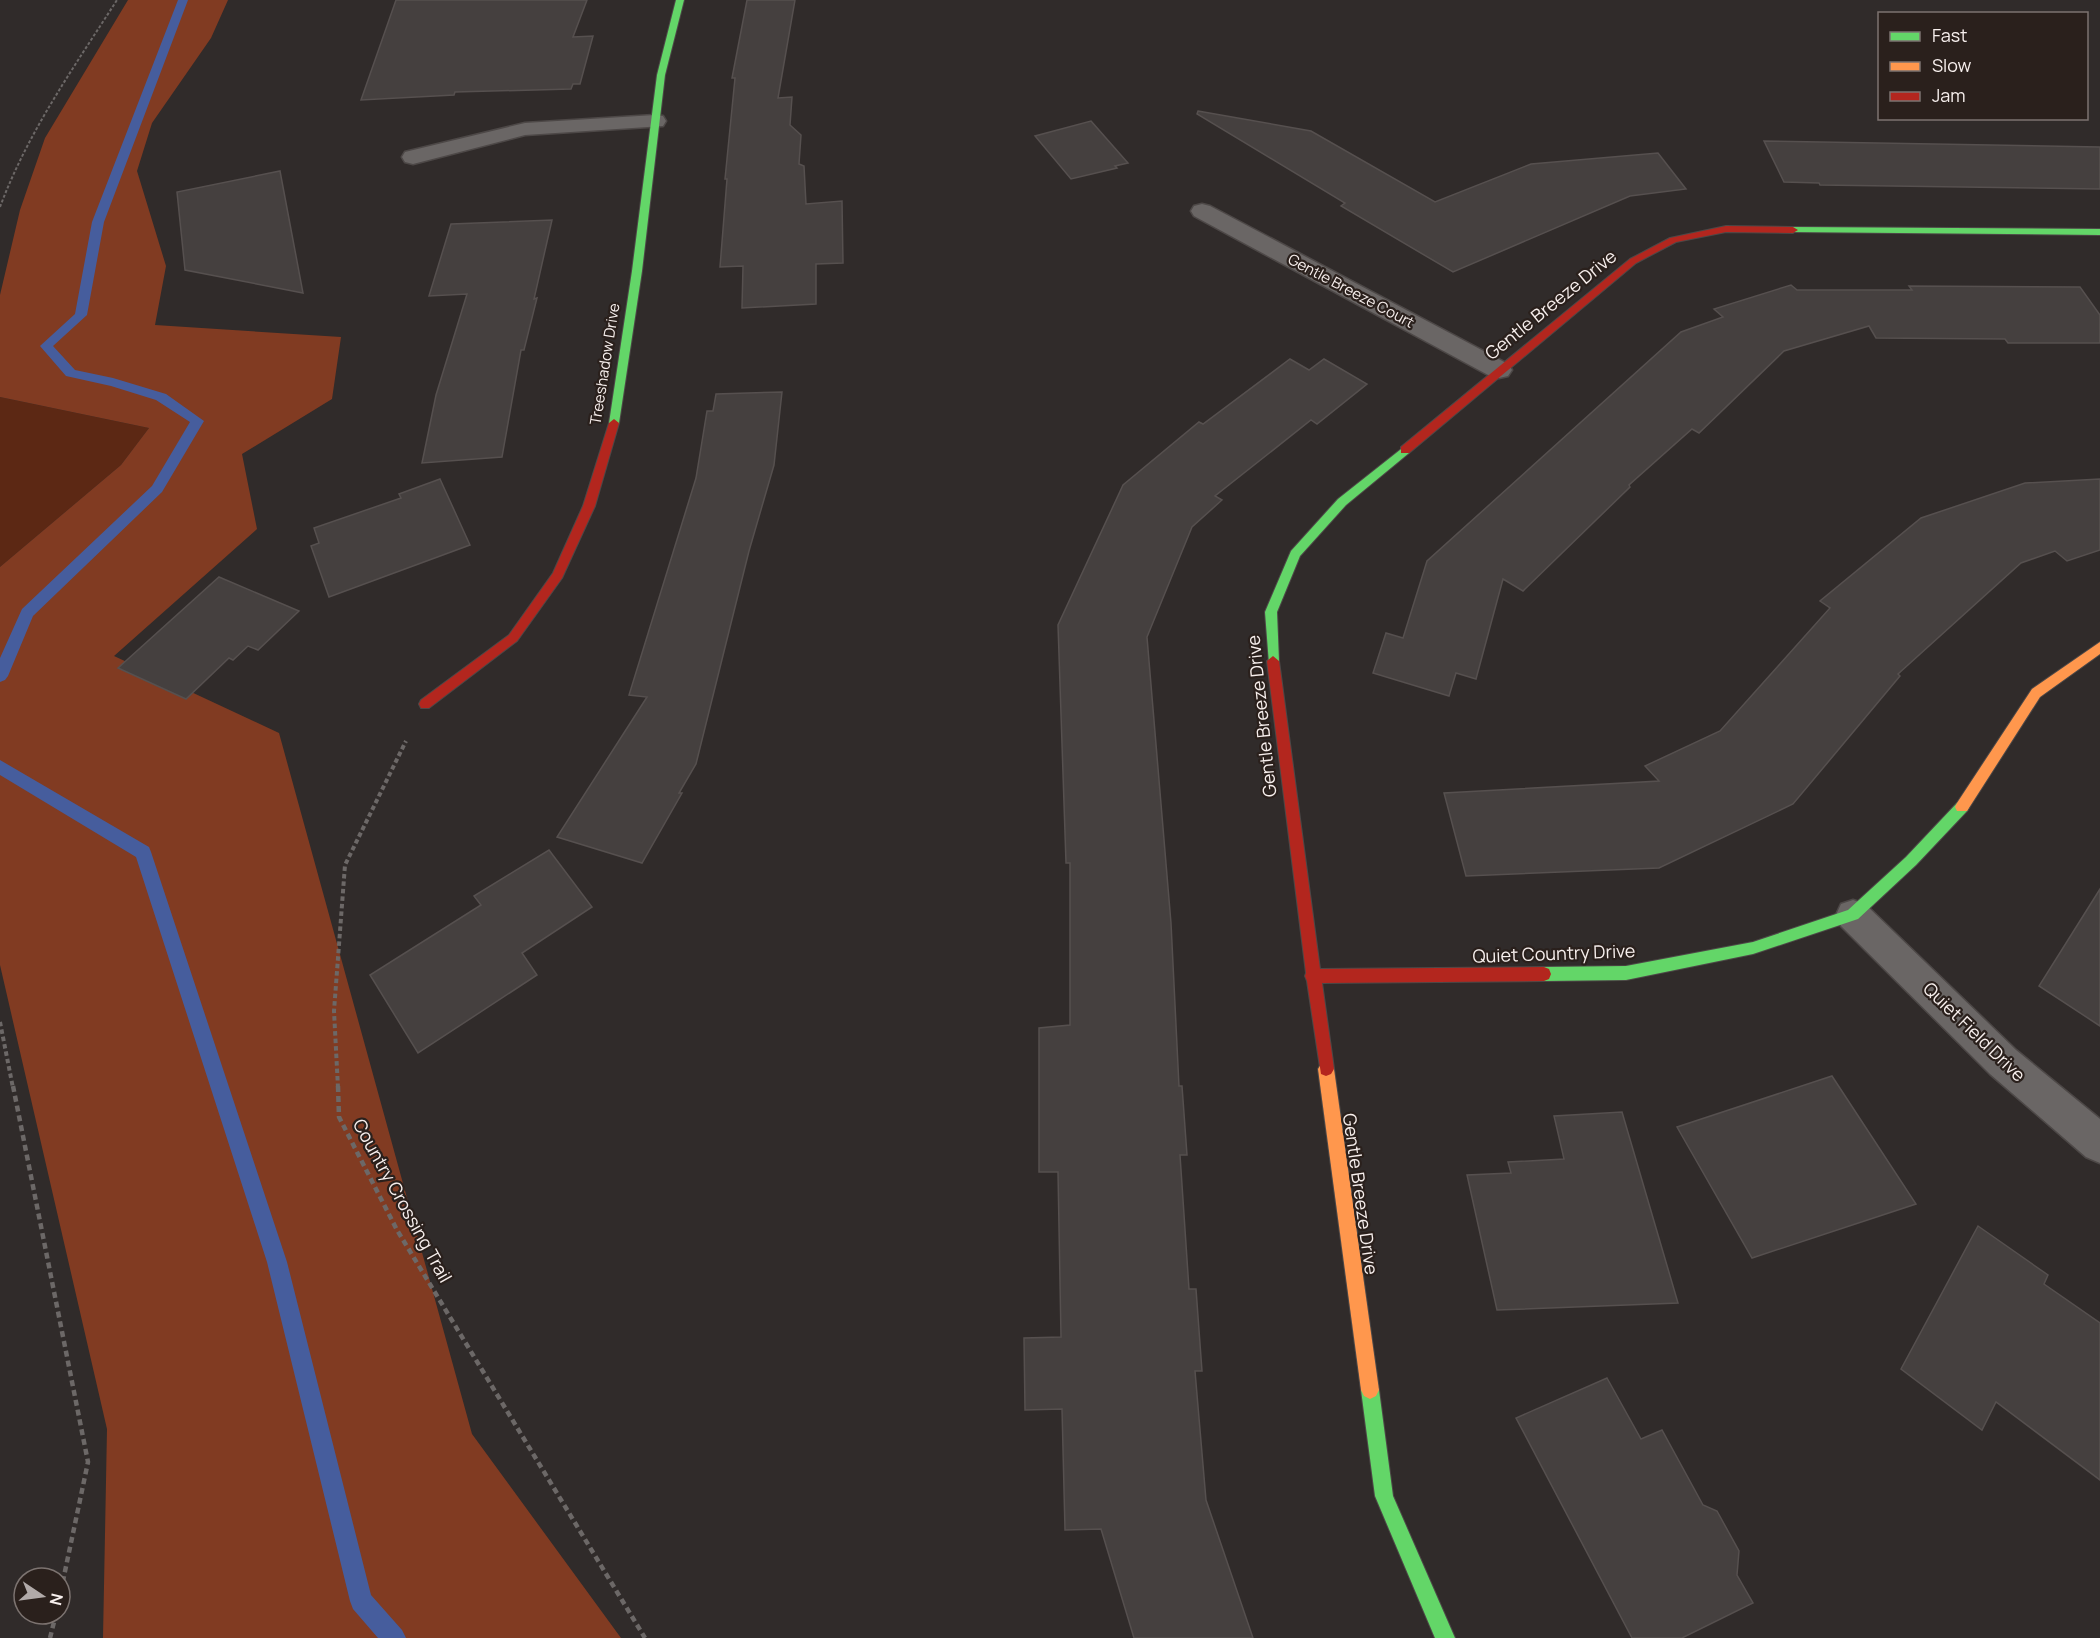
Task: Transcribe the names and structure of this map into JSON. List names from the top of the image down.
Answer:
{
  "streets": {
    "street": [
      "Gentle Breeze Court",
      "Gentle Breeze Drive",
      "Treeshadow Drive",
      "Quiet Country Drive",
      "Quiet Field Drive"
    ],
    "path": ["Country Crossing Trail"]
  },
  "crossings": [
    ["Gentle Breeze Court", "Gentle Breeze Drive"],
    ["Gentle Breeze Drive", "Quiet Country Drive"],
    ["Treeshadow Drive", "Country Crossing Trail"],
    ["Quiet Country Drive", "Quiet Field Drive"]
  ],
  "legend": ["Fast", "Slow", "Jam"],
  "north": "right"
}
